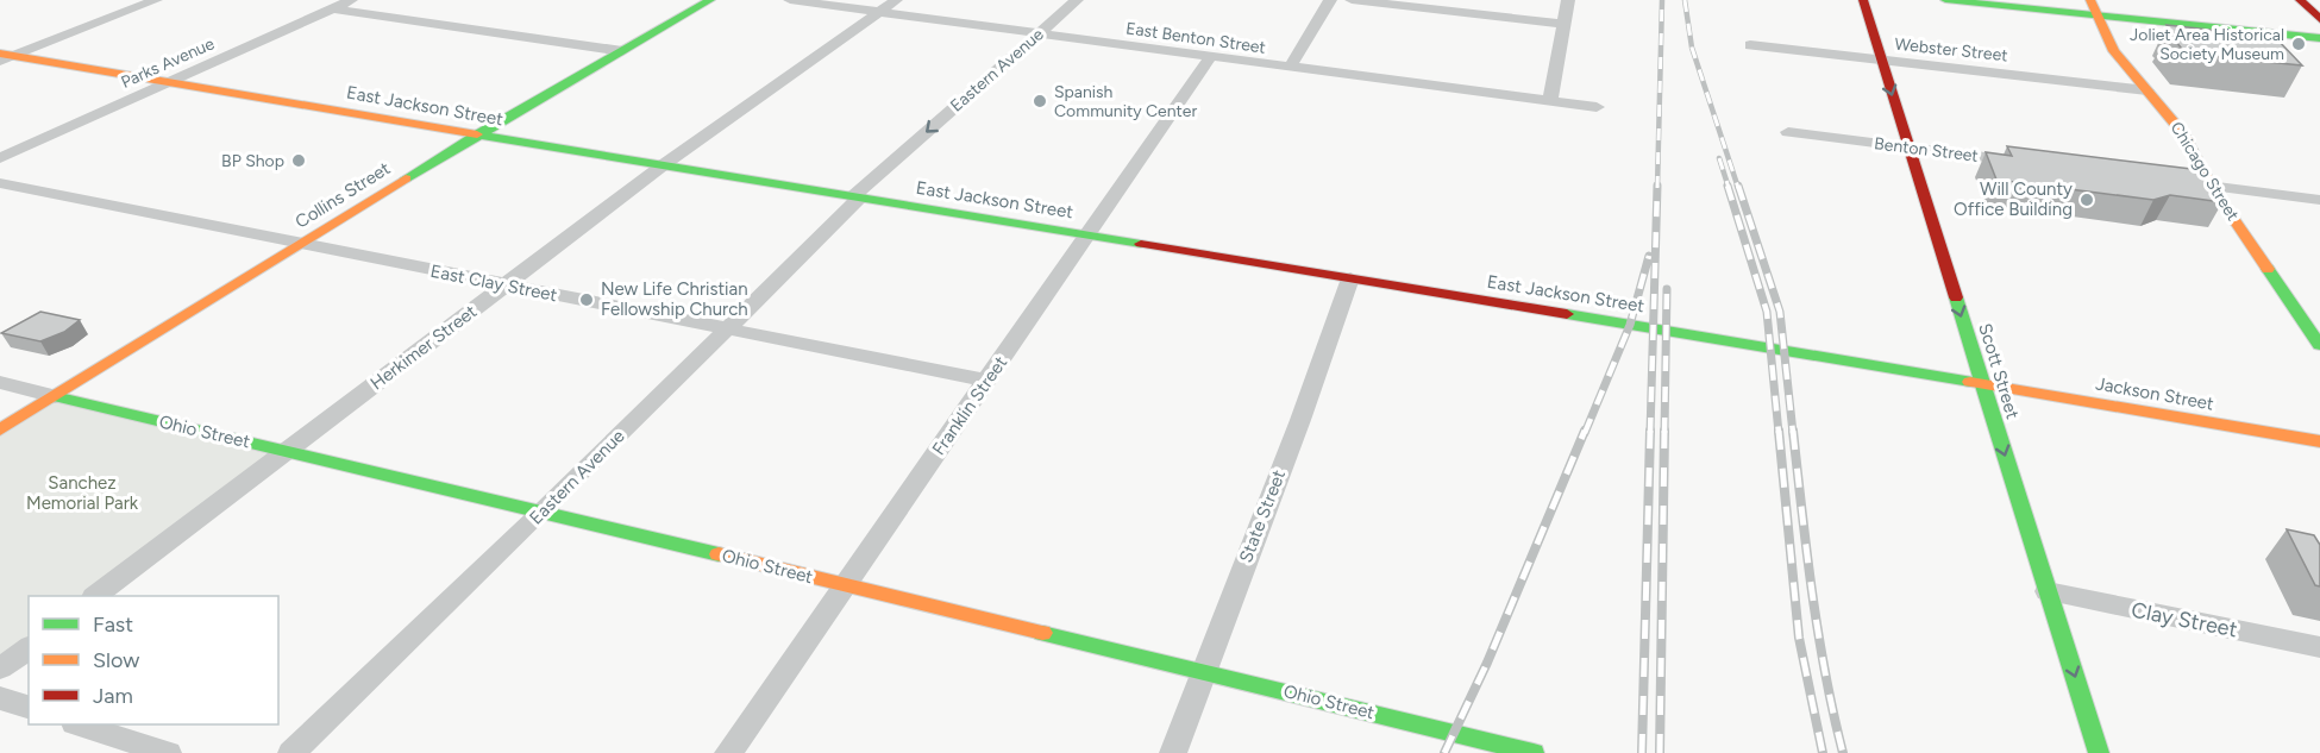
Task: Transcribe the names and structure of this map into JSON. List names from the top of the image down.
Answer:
{
  "streets": {
    "street": [
      "East Benton Street",
      "Webster Street",
      "Parks Avenue",
      "Eastern Avenue",
      "East Jackson Street",
      "Benton Street",
      "Chicago Street",
      "Collins Street",
      "East Clay Street",
      "Herkimer Street",
      "Scott Street",
      "Jackson Street",
      "Franklin Street",
      "Ohio Street",
      "State Street",
      "Clay Street"
    ]
  },
  "crossings": [
    ["East Benton Street", "Eastern Avenue"],
    ["East Benton Street", "Herkimer Street"],
    ["East Benton Street", "Franklin Street"],
    ["Webster Street", "Chicago Street"],
    ["Webster Street", "Scott Street"],
    ["Parks Avenue", "East Jackson Street"],
    ["Eastern Avenue", "East Jackson Street"],
    ["Eastern Avenue", "East Clay Street"],
    ["Eastern Avenue", "Ohio Street"],
    ["East Jackson Street", "Collins Street"],
    ["East Jackson Street", "Herkimer Street"],
    ["East Jackson Street", "Scott Street"],
    ["East Jackson Street", "Jackson Street"],
    ["East Jackson Street", "Franklin Street"],
    ["East Jackson Street", "State Street"],
    ["Benton Street", "Scott Street"],
    ["Collins Street", "East Clay Street"],
    ["Collins Street", "Ohio Street"],
    ["East Clay Street", "Herkimer Street"],
    ["East Clay Street", "Franklin Street"],
    ["Herkimer Street", "Ohio Street"],
    ["Scott Street", "Jackson Street"],
    ["Scott Street", "Clay Street"],
    ["Franklin Street", "Ohio Street"],
    ["Ohio Street", "State Street"]
  ],
  "one_way": ["Scott Street"],
  "parks": ["Sanchez Memorial Park"],
  "places": [
    "Joliet Area Historical Society Museum",
    "Spanish Community Center",
    "BP Shop",
    "Will County Office Building",
    "New Life Christian Fellowship Church"
  ],
  "legend": ["Fast", "Slow", "Jam"]
}
